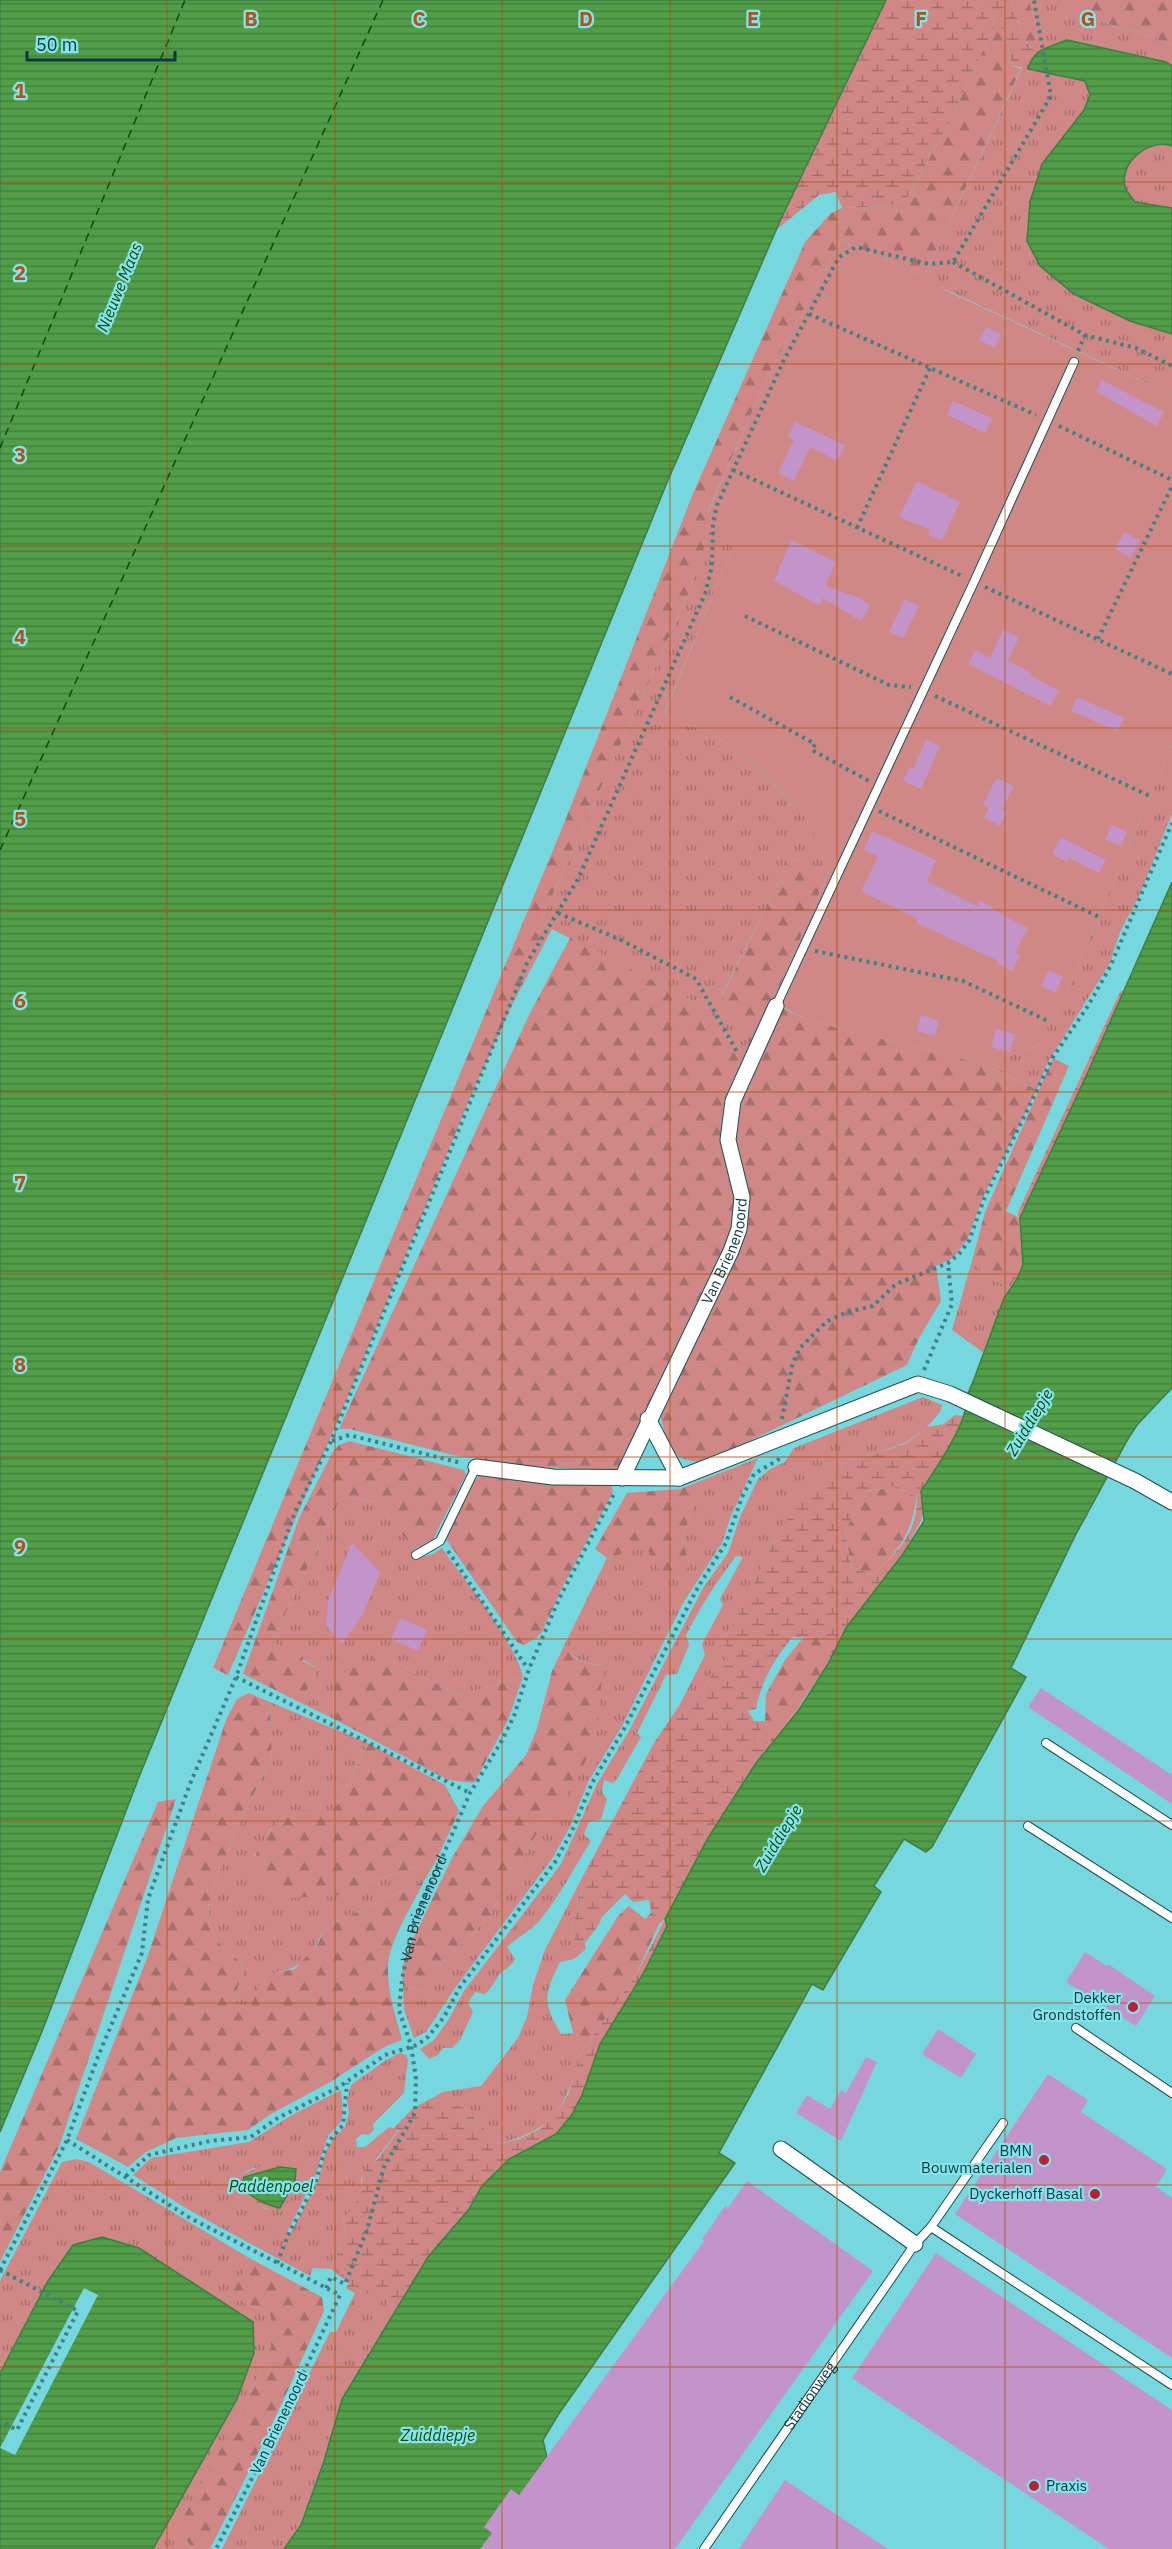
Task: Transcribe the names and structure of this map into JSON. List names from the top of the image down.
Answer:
{
  "streets": {
    "street": ["Van Brienenoord"],
    "lane": ["Stadionweg"]
  },
  "water": ["Nieuwe Maas", "Zuiddiepje", "Paddenpoel"],
  "places": [
    "Dekker Grondstoffen",
    "BMN Bouwmaterialen",
    "Dyckerhoff Basal",
    "Praxis"
  ],
  "scale_bar": "50 m",
  "grid": {
    "columns": [
      "B",
      "C",
      "D",
      "E",
      "F",
      "G"
    ],
    "rows": [
      "1",
      "2",
      "3",
      "4",
      "5",
      "6",
      "7",
      "8",
      "9"
    ]
  }
}
